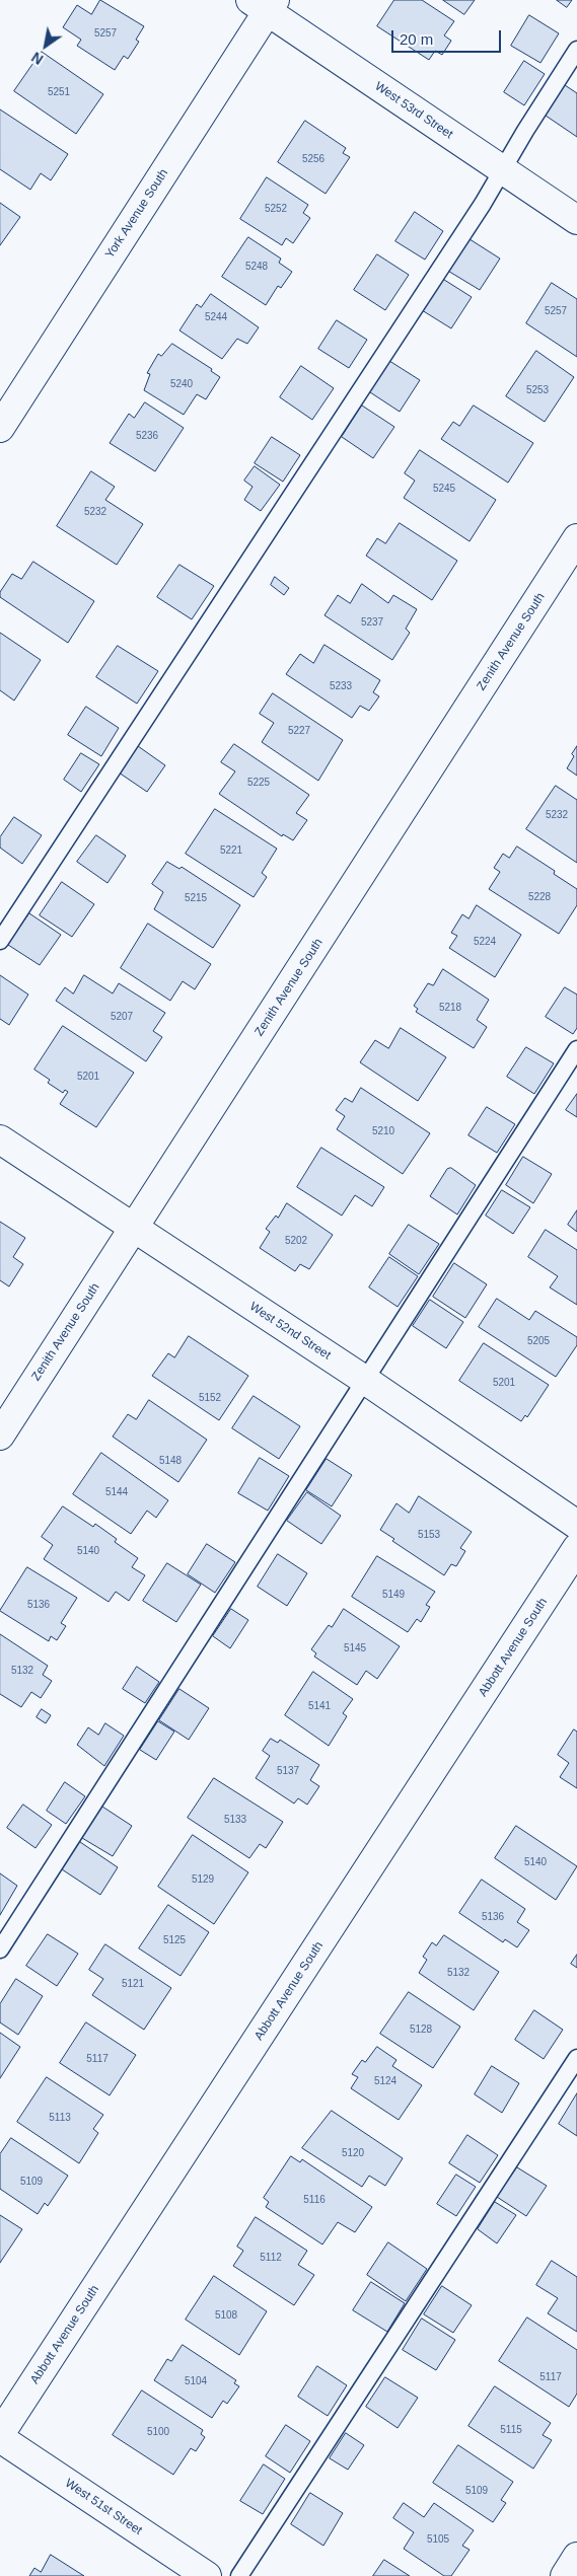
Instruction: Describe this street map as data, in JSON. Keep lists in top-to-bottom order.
{
  "streets": {
    "street": [
      "West 53rd Street",
      "York Avenue South",
      "Zenith Avenue South",
      "West 52nd Street",
      "Abbott Avenue South",
      "West 51st Street"
    ]
  },
  "crossings": [
    ["West 53rd Street", "York Avenue South"],
    ["Zenith Avenue South", "West 52nd Street"]
  ],
  "house_numbers": [
    "5257",
    "5251",
    "5256",
    "5252",
    "5248",
    "5257",
    "5244",
    "5240",
    "5253",
    "5236",
    "5245",
    "5232",
    "5237",
    "5233",
    "5227",
    "5225",
    "5232",
    "5221",
    "5228",
    "5215",
    "5224",
    "5218",
    "5207",
    "5201",
    "5210",
    "5202",
    "5205",
    "5201",
    "5152",
    "5148",
    "5144",
    "5153",
    "5140",
    "5149",
    "5136",
    "5145",
    "5132",
    "5141",
    "5137",
    "5133",
    "5140",
    "5129",
    "5136",
    "5125",
    "5132",
    "5121",
    "5128",
    "5117",
    "5124",
    "5113",
    "5120",
    "5109",
    "5116",
    "5112",
    "5108",
    "5117",
    "5104",
    "5115",
    "5100",
    "5109",
    "5105"
  ],
  "scale_bar": "20 m",
  "north": "bottom left"
}
